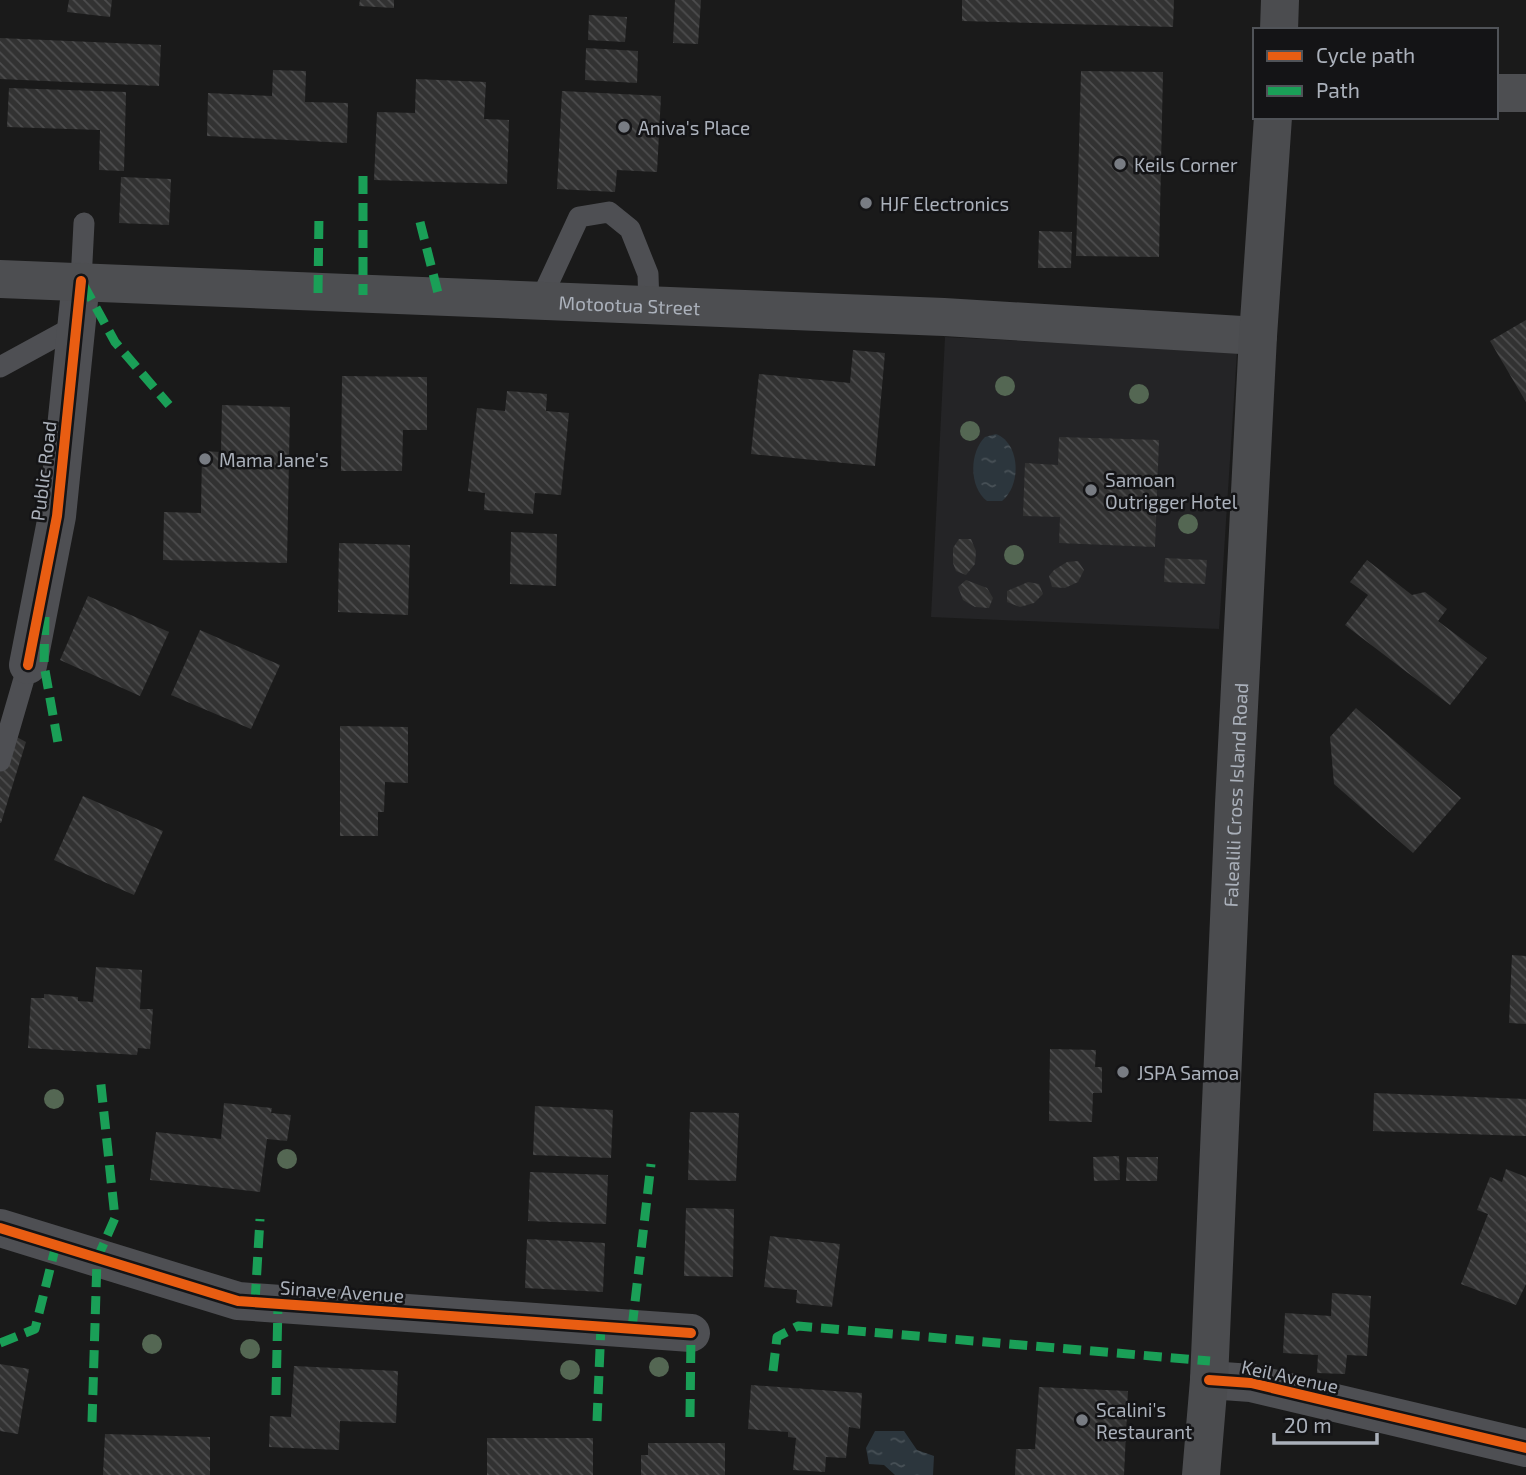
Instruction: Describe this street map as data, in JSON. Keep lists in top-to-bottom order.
{
  "streets": {
    "main road": ["Motootua Street", "Falealili Cross Island Road"],
    "street": ["Public Road", "Sinave Avenue", "Keil Avenue"]
  },
  "crossings": [
    ["Motootua Street", "Public Road"],
    ["Motootua Street", "Falealili Cross Island Road"],
    ["Falealili Cross Island Road", "Keil Avenue"]
  ],
  "places": [
    "Aniva's Place",
    "Keils Corner",
    "HJF Electronics",
    "Mama Jane's",
    "Samoan Outrigger Hotel",
    "JSPA Samoa",
    "Scalini's Restaurant"
  ],
  "legend": ["Cycle path", "Path"],
  "scale_bar": "20 m"
}
